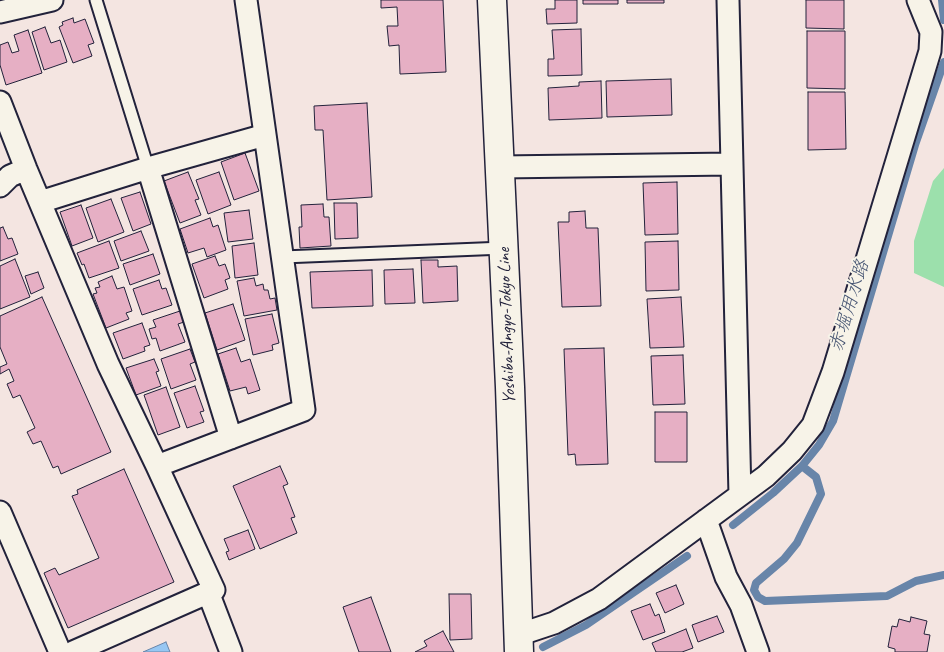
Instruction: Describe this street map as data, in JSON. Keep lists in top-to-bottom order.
{
  "streets": {
    "main road": ["Yoshiba-Angyo-Tokyo Line"]
  },
  "water": ["赤堀用水路"]
}
